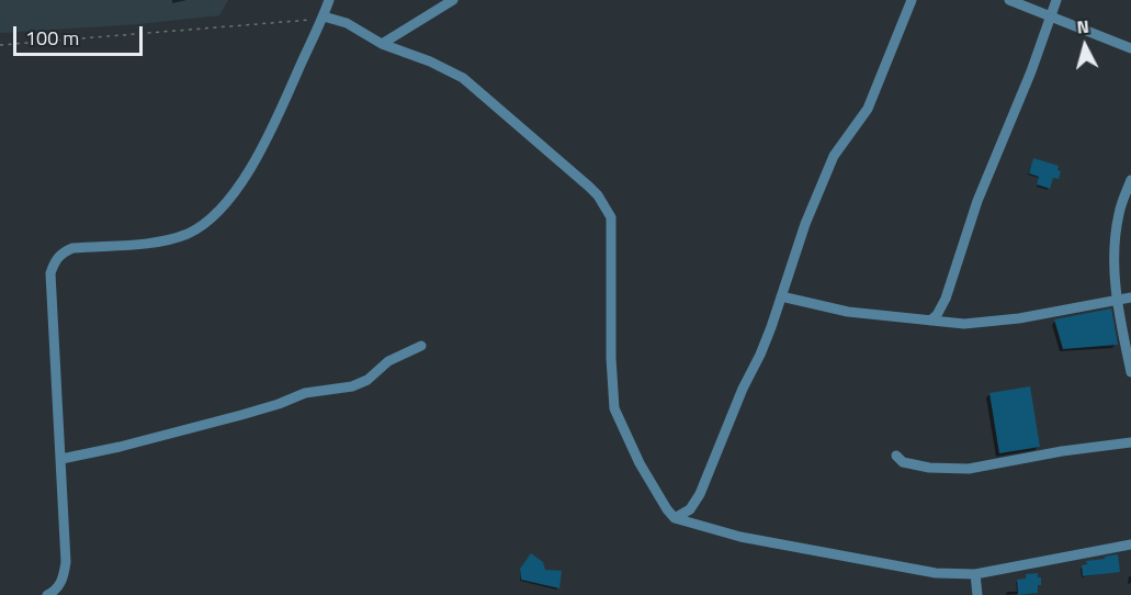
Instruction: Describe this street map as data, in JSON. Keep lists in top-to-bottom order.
{
  "scale_bar": "100 m",
  "north": "top"
}
